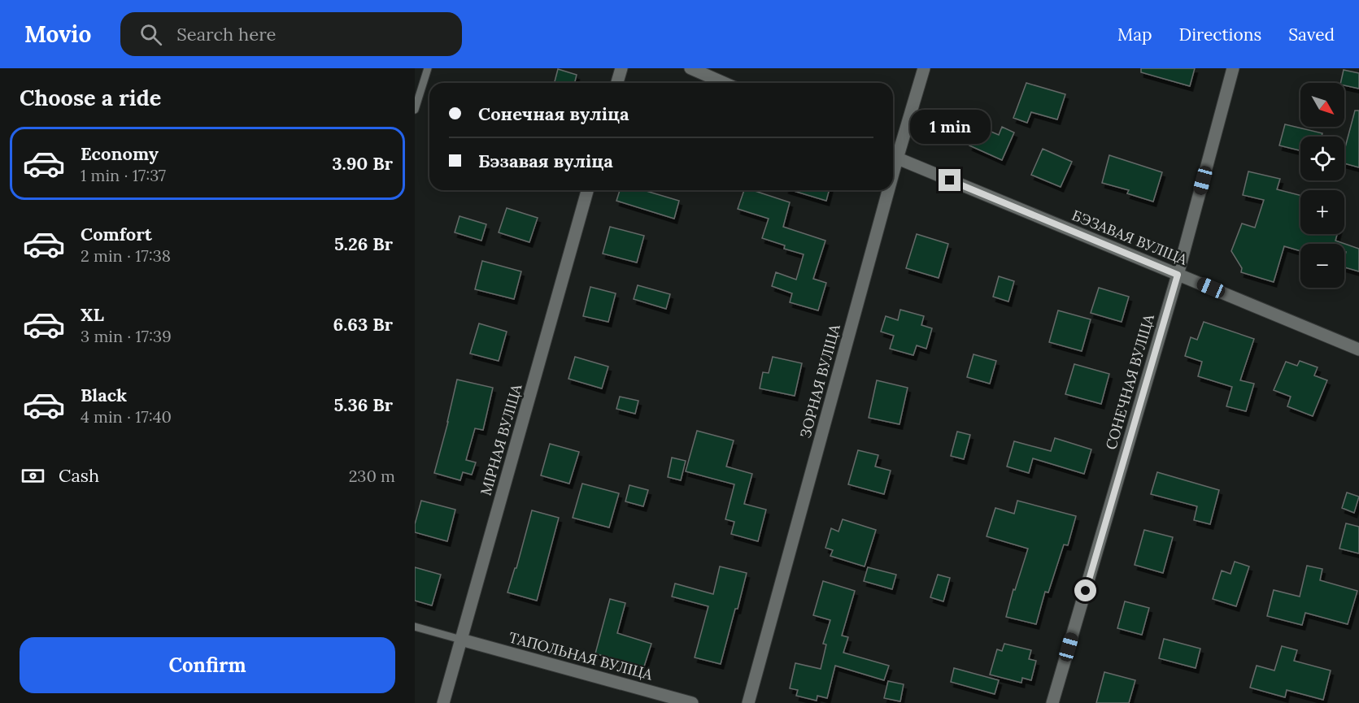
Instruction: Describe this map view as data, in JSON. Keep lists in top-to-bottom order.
{
  "streets": {
    "street": [
      "БЭЗАВАЯ ВУЛІЦА",
      "ЗОРНАЯ ВУЛІЦА",
      "СОНЕЧНАЯ ВУЛІЦА",
      "МІРНАЯ ВУЛІЦА",
      "ТАПОЛЬНАЯ ВУЛІЦА"
    ]
  },
  "crossings": [
    ["БЭЗАВАЯ ВУЛІЦА", "СОНЕЧНАЯ ВУЛІЦА"],
    ["МІРНАЯ ВУЛІЦА", "ТАПОЛЬНАЯ ВУЛІЦА"]
  ],
  "north": "bottom right",
  "page": {
    "header": "Movio",
    "search": "Search here",
    "nav": ["Map", "Directions", "Saved"],
    "heading": "Choose a ride",
    "map_buttons": ["+", "−"],
    "banner": ["Сонечная вуліца", "Бэзавая вуліца"],
    "bubble": "1 min",
    "list": [
      {
        "name": "Economy",
        "note": "1 min · 17:37",
        "value": "3.90 Br"
      },
      {
        "name": "Comfort",
        "note": "2 min · 17:38",
        "value": "5.26 Br"
      },
      {
        "name": "XL",
        "note": "3 min · 17:39",
        "value": "6.63 Br"
      },
      {
        "name": "Black",
        "note": "4 min · 17:40",
        "value": "5.36 Br"
      }
    ],
    "pay": ["Cash", "230 m"],
    "buttons": "Confirm"
  }
}
